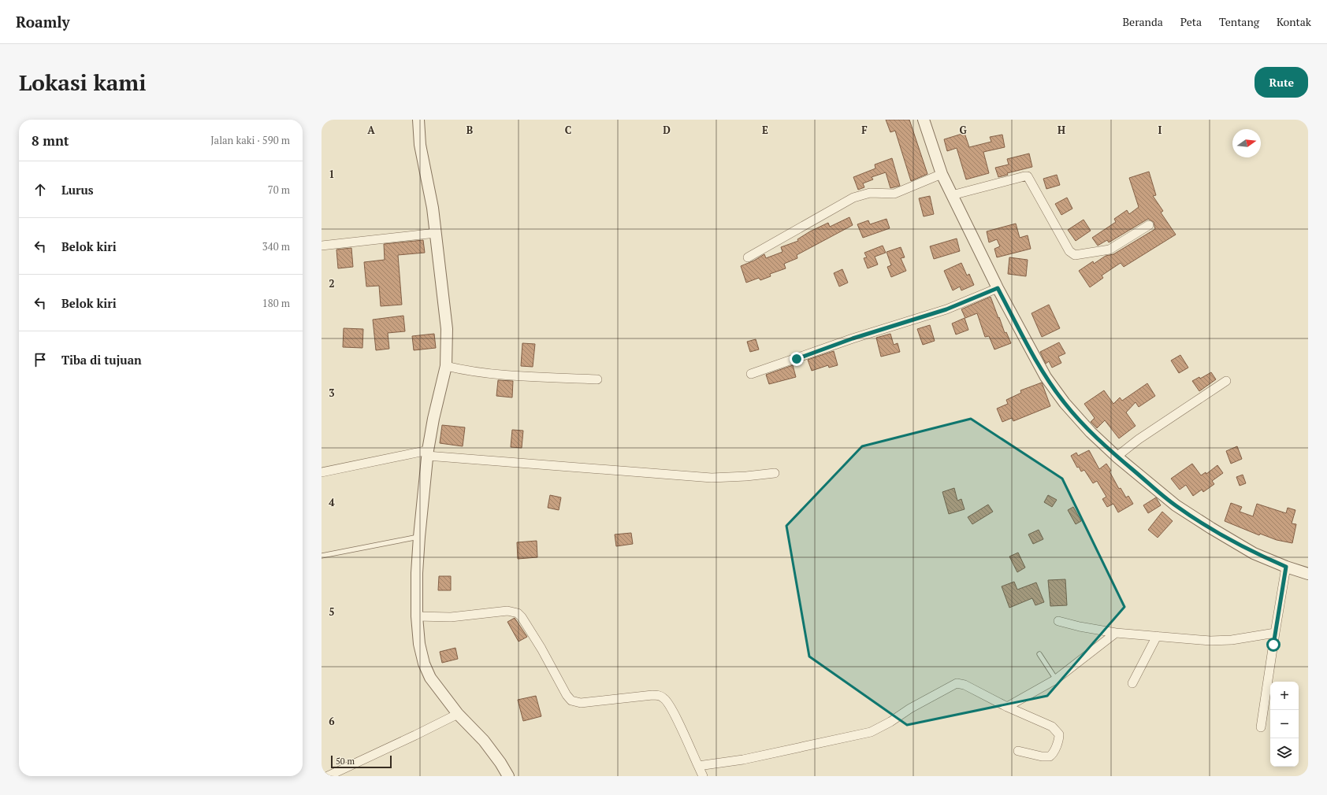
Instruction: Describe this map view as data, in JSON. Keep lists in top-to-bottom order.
{
  "scale_bar": "50 m",
  "north": "right",
  "page": {
    "header": "Roamly",
    "nav": [
      "Beranda",
      "Peta",
      "Tentang",
      "Kontak"
    ],
    "buttons": "Rute",
    "title": "Lokasi kami",
    "heading": ["8 mnt", "Jalan kaki · 590 m"],
    "list": [
      ["Lurus", "70 m"],
      ["Belok kiri", "340 m"],
      ["Belok kiri", "180 m"],
      "Tiba di tujuan"
    ],
    "map_buttons": ["+", "−"],
    "scale": "50 m"
  },
  "grid": {
    "columns": [
      "A",
      "B",
      "C",
      "D",
      "E",
      "F",
      "G",
      "H",
      "I"
    ],
    "rows": [
      "1",
      "2",
      "3",
      "4",
      "5",
      "6"
    ]
  }
}
